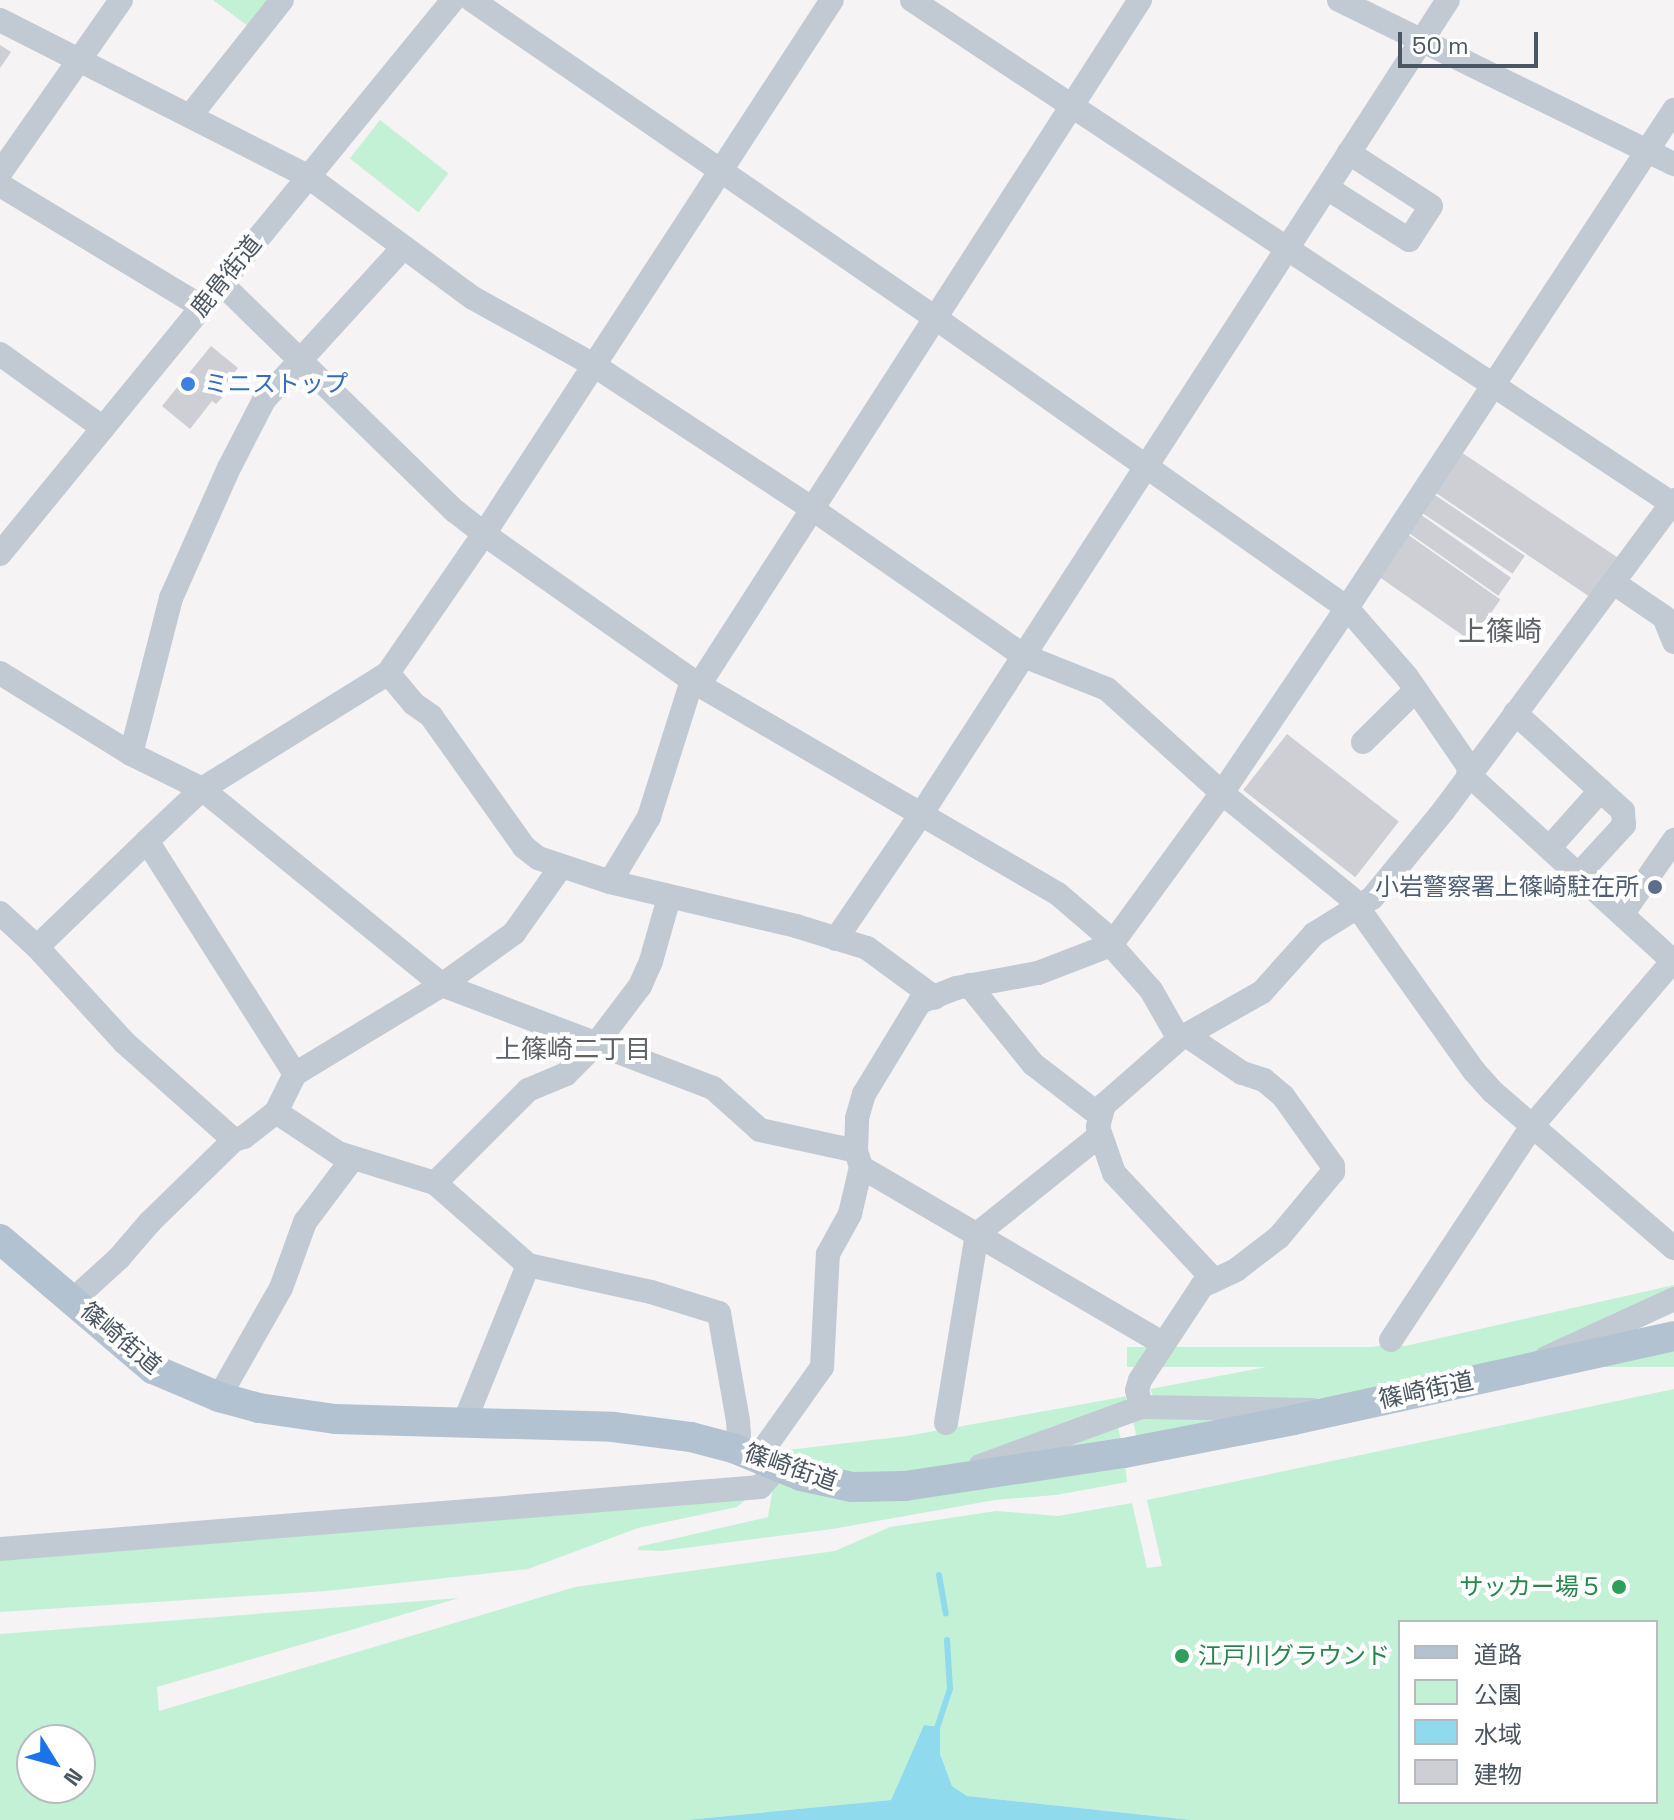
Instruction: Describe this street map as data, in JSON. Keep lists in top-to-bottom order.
{
  "streets": {
    "main road": ["篠崎街道"],
    "street": ["鹿骨街道"]
  },
  "districts": ["上篠崎", "上篠崎二丁目"],
  "places": [
    "ミニストップ",
    "小岩警察署上篠崎駐在所",
    "サッカー場５",
    "江戸川グラウンド"
  ],
  "legend": [
    "道路",
    "公園",
    "水域",
    "建物"
  ],
  "scale_bar": "50 m",
  "north": "bottom right"
}
